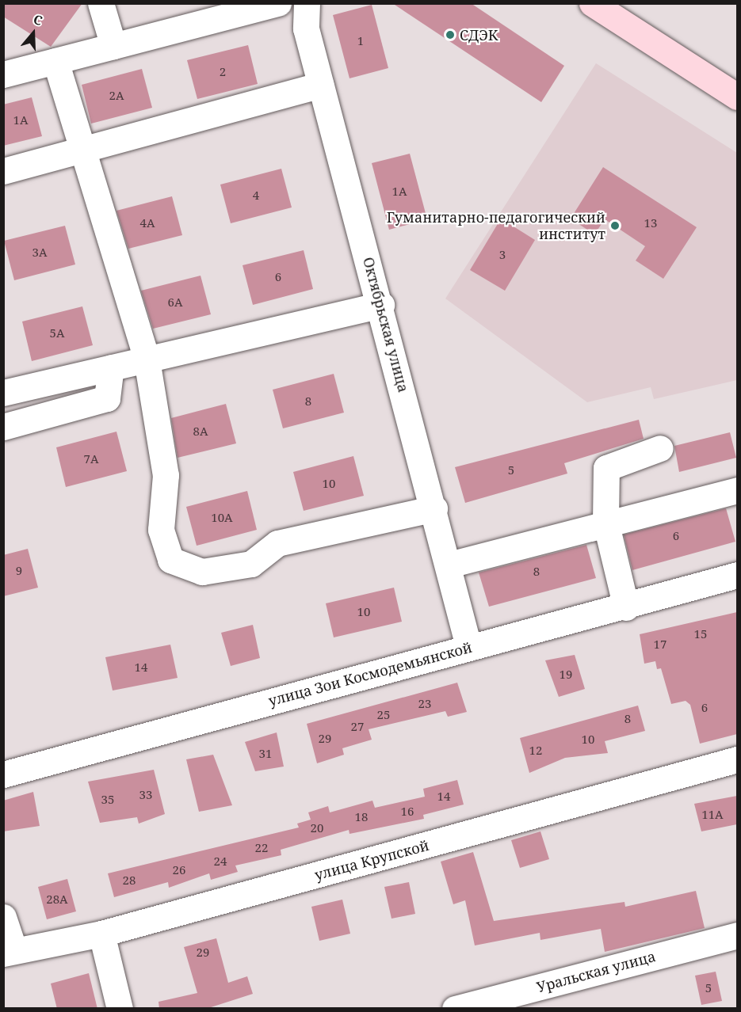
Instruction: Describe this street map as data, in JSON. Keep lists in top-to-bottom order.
{
  "streets": {
    "street": [
      "Октябрьская улица",
      "улица Зои Космодемьянской",
      "улица Крупской",
      "Уральская улица"
    ]
  },
  "crossings": [
    ["Октябрьская улица", "улица Зои Космодемьянской"]
  ],
  "places": ["СДЭК", "Гуманитарно-педагогический институт"],
  "house_numbers": [
    "1",
    "2",
    "2А",
    "1А",
    "1А",
    "4",
    "4А",
    "13",
    "3А",
    "3",
    "6",
    "6А",
    "5А",
    "8",
    "8А",
    "7А",
    "5",
    "10",
    "10А",
    "6",
    "9",
    "8",
    "10",
    "15",
    "17",
    "14",
    "19",
    "23",
    "6",
    "25",
    "8",
    "27",
    "29",
    "10",
    "12",
    "31",
    "33",
    "14",
    "35",
    "16",
    "11А",
    "18",
    "20",
    "22",
    "24",
    "26",
    "28",
    "28А",
    "29",
    "5"
  ],
  "north": "top"
}
